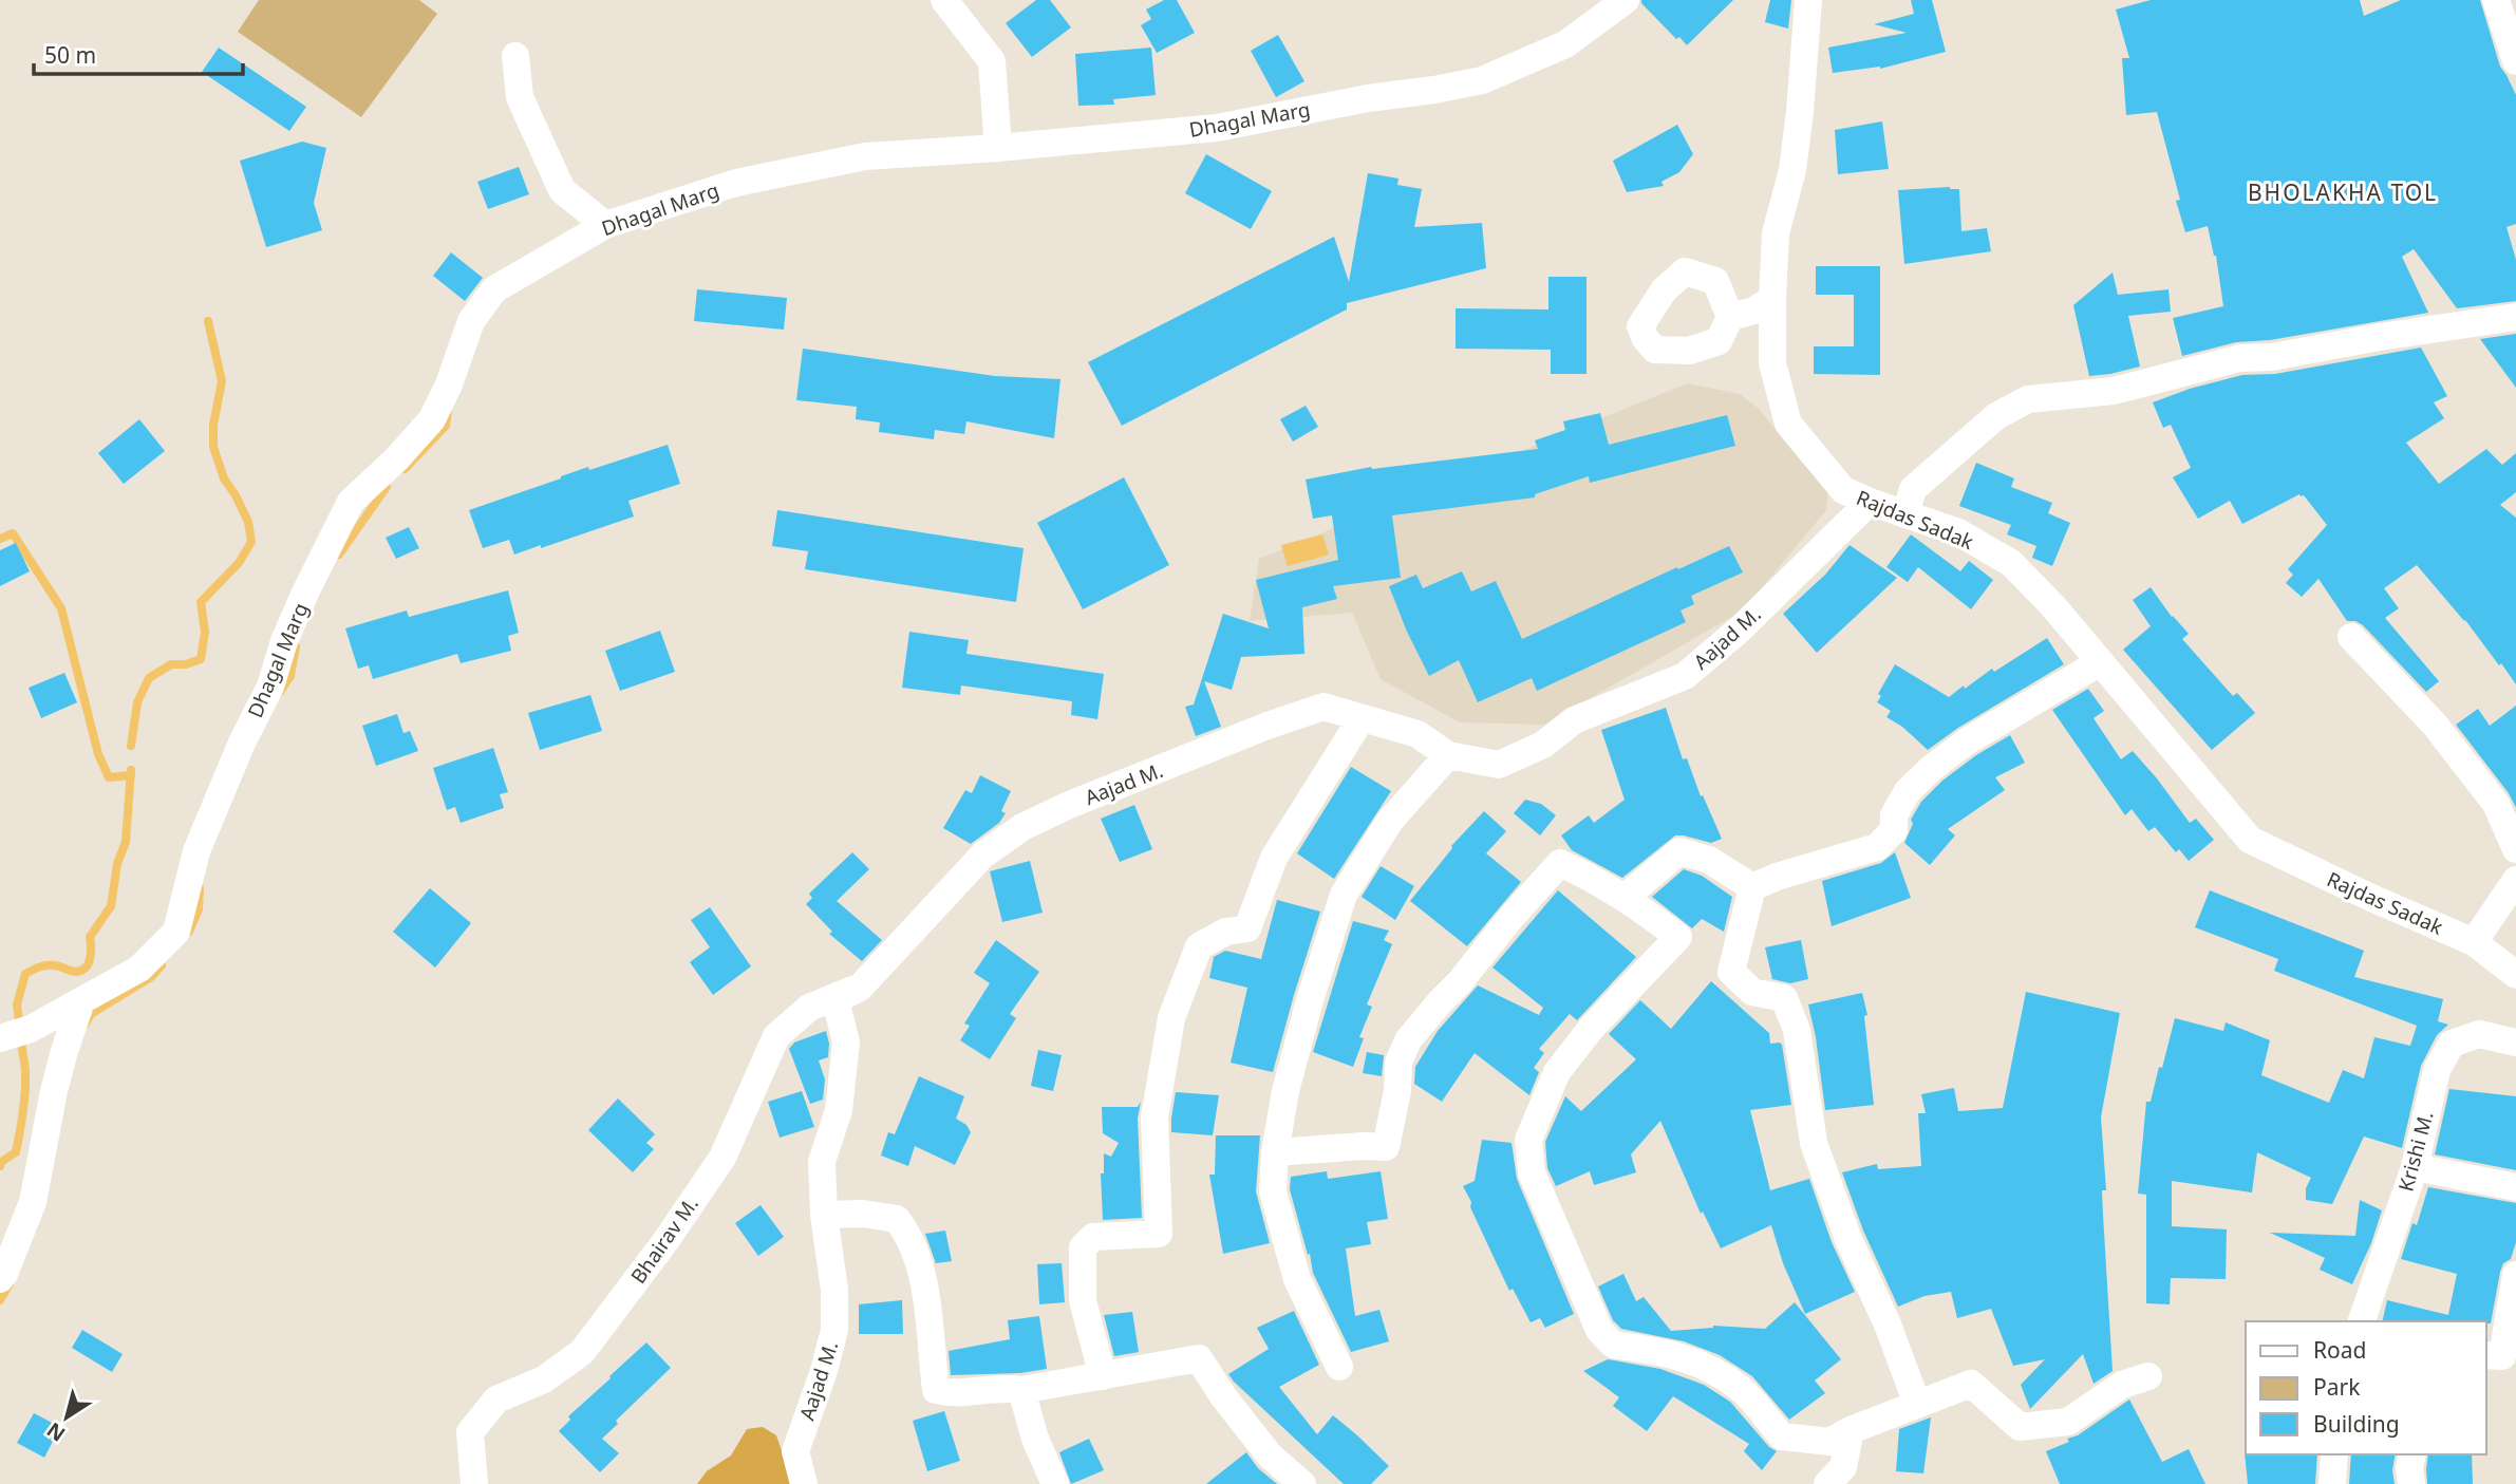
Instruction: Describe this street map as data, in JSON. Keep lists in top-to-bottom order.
{
  "streets": {
    "street": [
      "Dhagal Marg",
      "Rajdas Sadak",
      "Aajad M.",
      "Krishi M.",
      "Bhairav M."
    ]
  },
  "crossings": [
    ["Rajdas Sadak", "Aajad M."],
    ["Aajad M.", "Bhairav M."]
  ],
  "districts": ["BHOLAKHA TOL"],
  "legend": ["Road", "Park", "Building"],
  "scale_bar": "50 m",
  "north": "bottom left"
}
